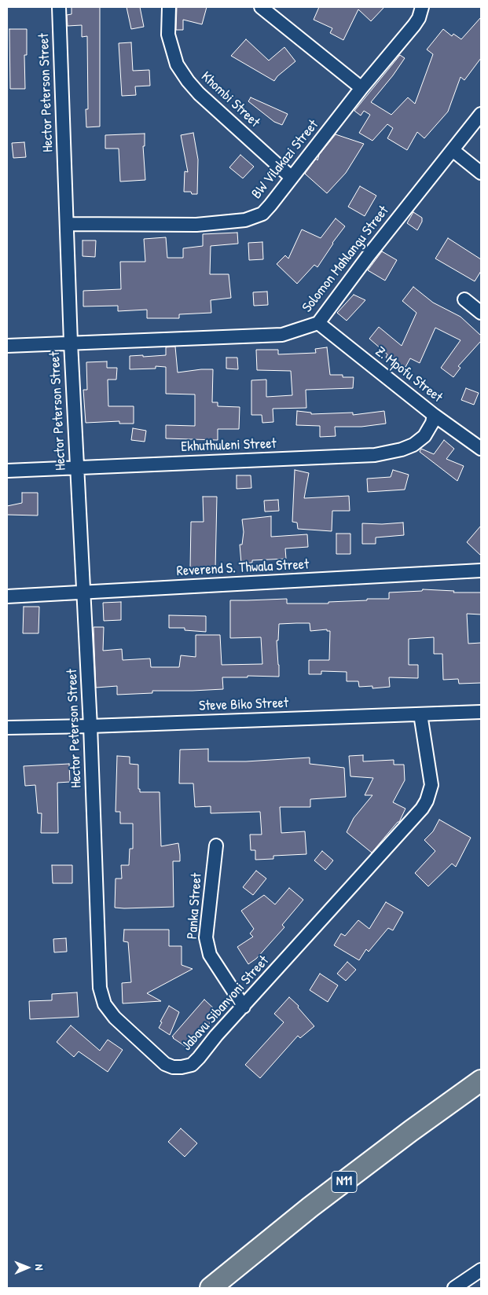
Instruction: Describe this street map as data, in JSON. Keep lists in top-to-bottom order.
{
  "streets": {
    "highway": ["N11"],
    "street": [
      "Hector Peterson Street",
      "Khombi Street",
      "BW Vilakazi Street",
      "Solomon Mahlangu Street",
      "Z. Mpofu Street",
      "Ekhuthuleni Street",
      "Reverend S. Thwala Street",
      "Steve Biko Street",
      "Panka Street",
      "Jabavu Sibanyoni Street"
    ]
  },
  "crossings": [
    ["Hector Peterson Street", "BW Vilakazi Street"],
    ["Hector Peterson Street", "Solomon Mahlangu Street"],
    ["Hector Peterson Street", "Ekhuthuleni Street"],
    ["Hector Peterson Street", "Reverend S. Thwala Street"],
    ["Hector Peterson Street", "Steve Biko Street"],
    ["Hector Peterson Street", "Jabavu Sibanyoni Street"],
    ["Khombi Street", "BW Vilakazi Street"],
    ["Solomon Mahlangu Street", "Z. Mpofu Street"],
    ["Z. Mpofu Street", "Ekhuthuleni Street"],
    ["Steve Biko Street", "Jabavu Sibanyoni Street"],
    ["Panka Street", "Jabavu Sibanyoni Street"]
  ],
  "north": "right"
}
